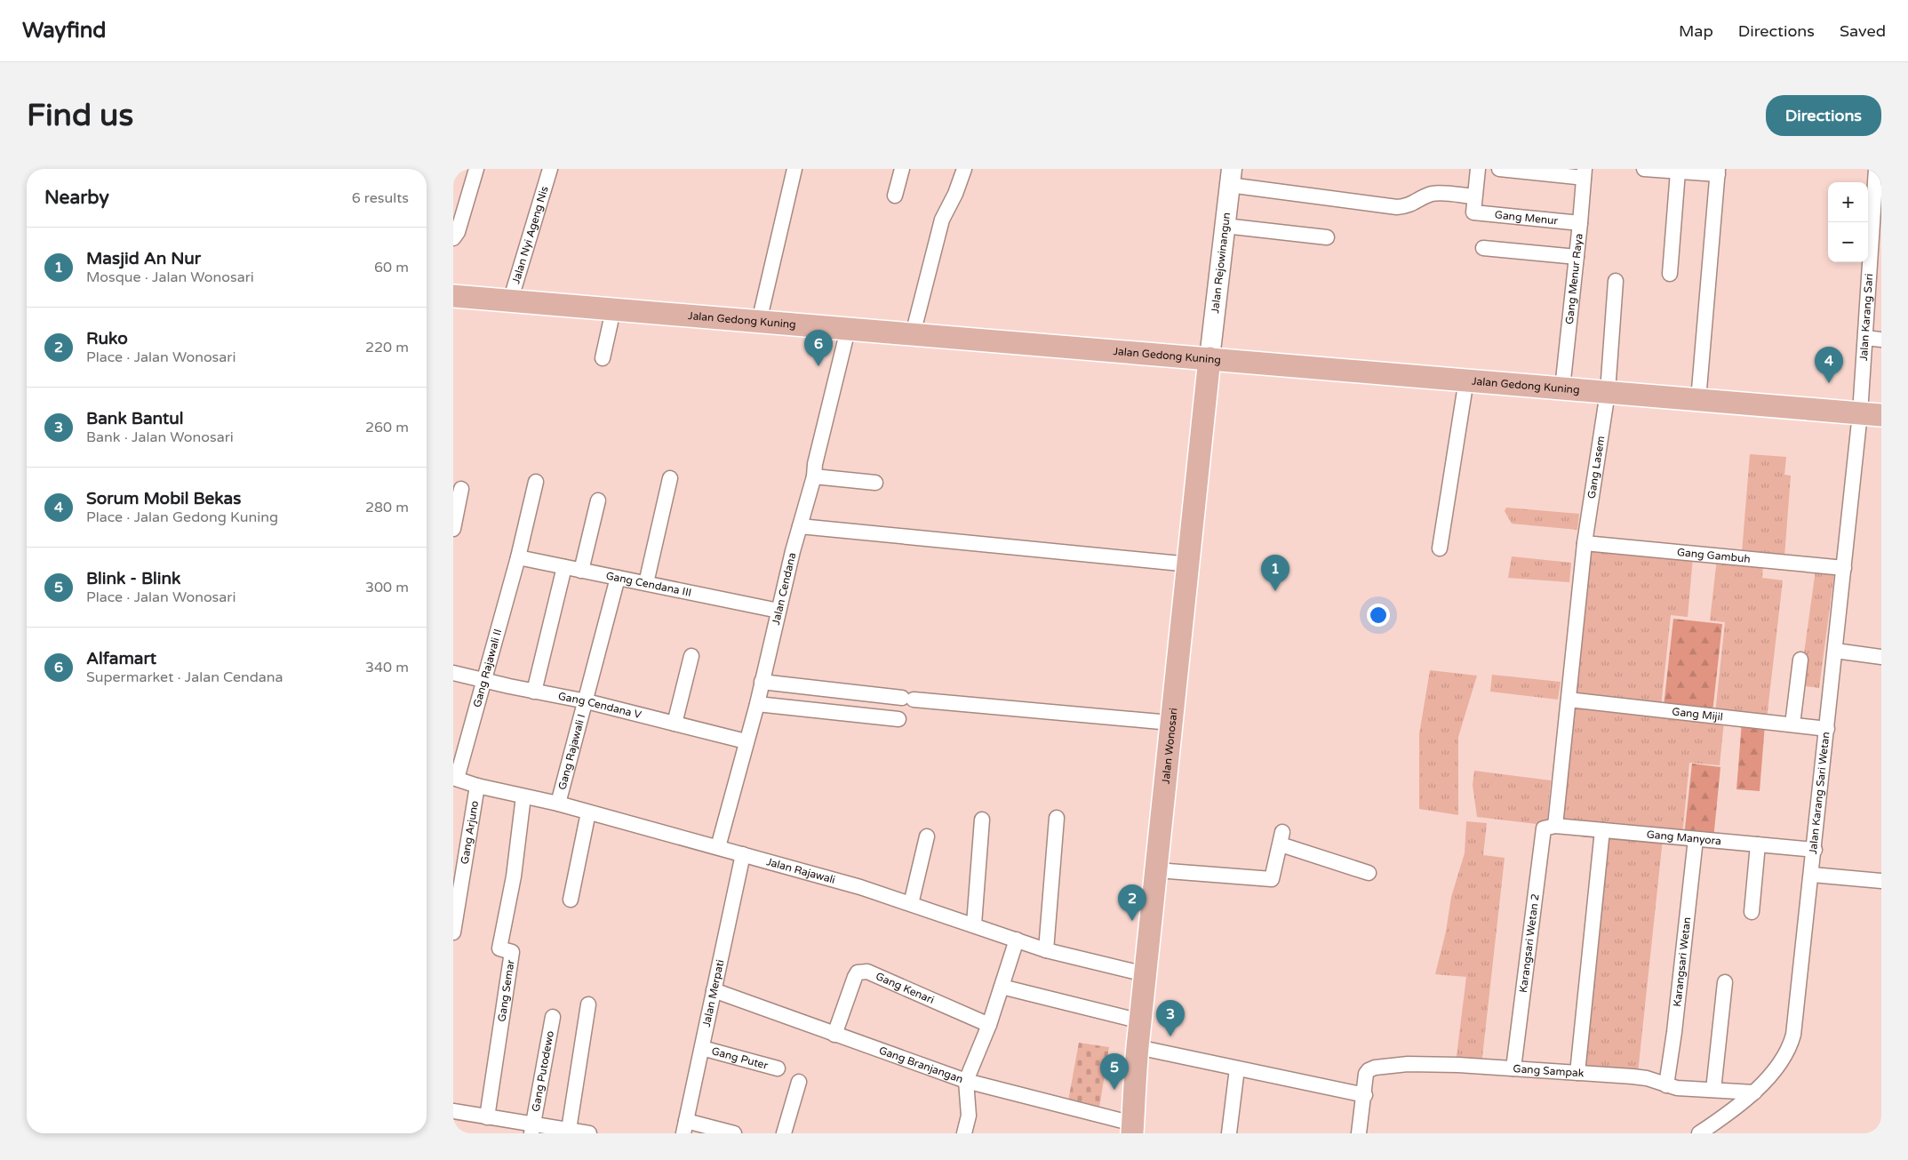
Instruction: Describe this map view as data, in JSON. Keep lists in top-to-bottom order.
{
  "streets": {
    "main road": ["Jalan Rejowinangun", "Jalan Gedong Kuning", "Jalan Wonosari"],
    "street": [
      "Gang Menur",
      "Jalan Nyi Ageng Nis",
      "Gang Menur Raya",
      "Jalan Karang Sari",
      "Gang Lasem",
      "Gang Gambuh",
      "Gang Cendana III",
      "Jalan Cendana",
      "Gang Rajawali II",
      "Gang Cendana V",
      "Gang Mijil",
      "Gang Rajawali I",
      "Jalan Karang Sari Wetan",
      "Gang Arjuno",
      "Gang Manyora",
      "Jalan Rajawali",
      "Karangsari Wetan 2",
      "Karangsari Wetan",
      "Gang Kenari",
      "Gang Semar",
      "Jalan Merpati",
      "Gang Puter",
      "Gang Branjangan",
      "Gang Putodewo",
      "Gang Sampak"
    ]
  },
  "crossings": [
    ["Gang Menur", "Jalan Rejowinangun"],
    ["Gang Menur", "Gang Menur Raya"],
    ["Jalan Nyi Ageng Nis", "Jalan Gedong Kuning"],
    ["Jalan Rejowinangun", "Jalan Gedong Kuning"],
    ["Jalan Rejowinangun", "Jalan Wonosari"],
    ["Gang Menur Raya", "Jalan Gedong Kuning"],
    ["Jalan Karang Sari", "Jalan Gedong Kuning"],
    ["Jalan Karang Sari", "Jalan Karang Sari Wetan"],
    ["Jalan Gedong Kuning", "Gang Lasem"],
    ["Jalan Gedong Kuning", "Jalan Cendana"],
    ["Jalan Gedong Kuning", "Jalan Wonosari"],
    ["Jalan Gedong Kuning", "Jalan Karang Sari Wetan"],
    ["Gang Lasem", "Gang Gambuh"],
    ["Gang Lasem", "Gang Mijil"],
    ["Gang Lasem", "Gang Manyora"],
    ["Gang Lasem", "Karangsari Wetan 2"],
    ["Gang Gambuh", "Jalan Karang Sari Wetan"],
    ["Gang Cendana III", "Jalan Cendana"],
    ["Gang Cendana III", "Gang Rajawali II"],
    ["Gang Cendana III", "Gang Rajawali I"],
    ["Jalan Cendana", "Gang Cendana V"],
    ["Jalan Cendana", "Jalan Rajawali"],
    ["Gang Rajawali II", "Gang Cendana V"],
    ["Gang Rajawali II", "Jalan Rajawali"],
    ["Gang Cendana V", "Gang Rajawali I"],
    ["Gang Mijil", "Jalan Karang Sari Wetan"],
    ["Jalan Wonosari", "Jalan Rajawali"],
    ["Jalan Wonosari", "Gang Branjangan"],
    ["Gang Rajawali I", "Jalan Rajawali"],
    ["Jalan Karang Sari Wetan", "Gang Manyora"],
    ["Jalan Karang Sari Wetan", "Gang Sampak"],
    ["Gang Arjuno", "Jalan Rajawali"],
    ["Gang Manyora", "Karangsari Wetan 2"],
    ["Gang Manyora", "Karangsari Wetan"],
    ["Jalan Rajawali", "Gang Semar"],
    ["Jalan Rajawali", "Jalan Merpati"],
    ["Karangsari Wetan 2", "Gang Sampak"],
    ["Karangsari Wetan", "Gang Sampak"],
    ["Gang Kenari", "Gang Branjangan"],
    ["Jalan Merpati", "Gang Puter"],
    ["Jalan Merpati", "Gang Branjangan"]
  ],
  "page": {
    "header": "Wayfind",
    "nav": ["Map", "Directions", "Saved"],
    "buttons": "Directions",
    "title": "Find us",
    "heading": ["Nearby", "6 results"],
    "map_buttons": ["+", "−"],
    "list": [
      {
        "mark": "1",
        "name": "Masjid An Nur",
        "note": "Mosque · Jalan Wonosari",
        "value": "60 m"
      },
      {
        "mark": "2",
        "name": "Ruko",
        "note": "Place · Jalan Wonosari",
        "value": "220 m"
      },
      {
        "mark": "3",
        "name": "Bank Bantul",
        "note": "Bank · Jalan Wonosari",
        "value": "260 m"
      },
      {
        "mark": "4",
        "name": "Sorum Mobil Bekas",
        "note": "Place · Jalan Gedong Kuning",
        "value": "280 m"
      },
      {
        "mark": "5",
        "name": "Blink - Blink",
        "note": "Place · Jalan Wonosari",
        "value": "300 m"
      },
      {
        "mark": "6",
        "name": "Alfamart",
        "note": "Supermarket · Jalan Cendana",
        "value": "340 m"
      }
    ],
    "pins": [
      "6",
      "4",
      "1",
      "2",
      "3",
      "5"
    ]
  }
}
